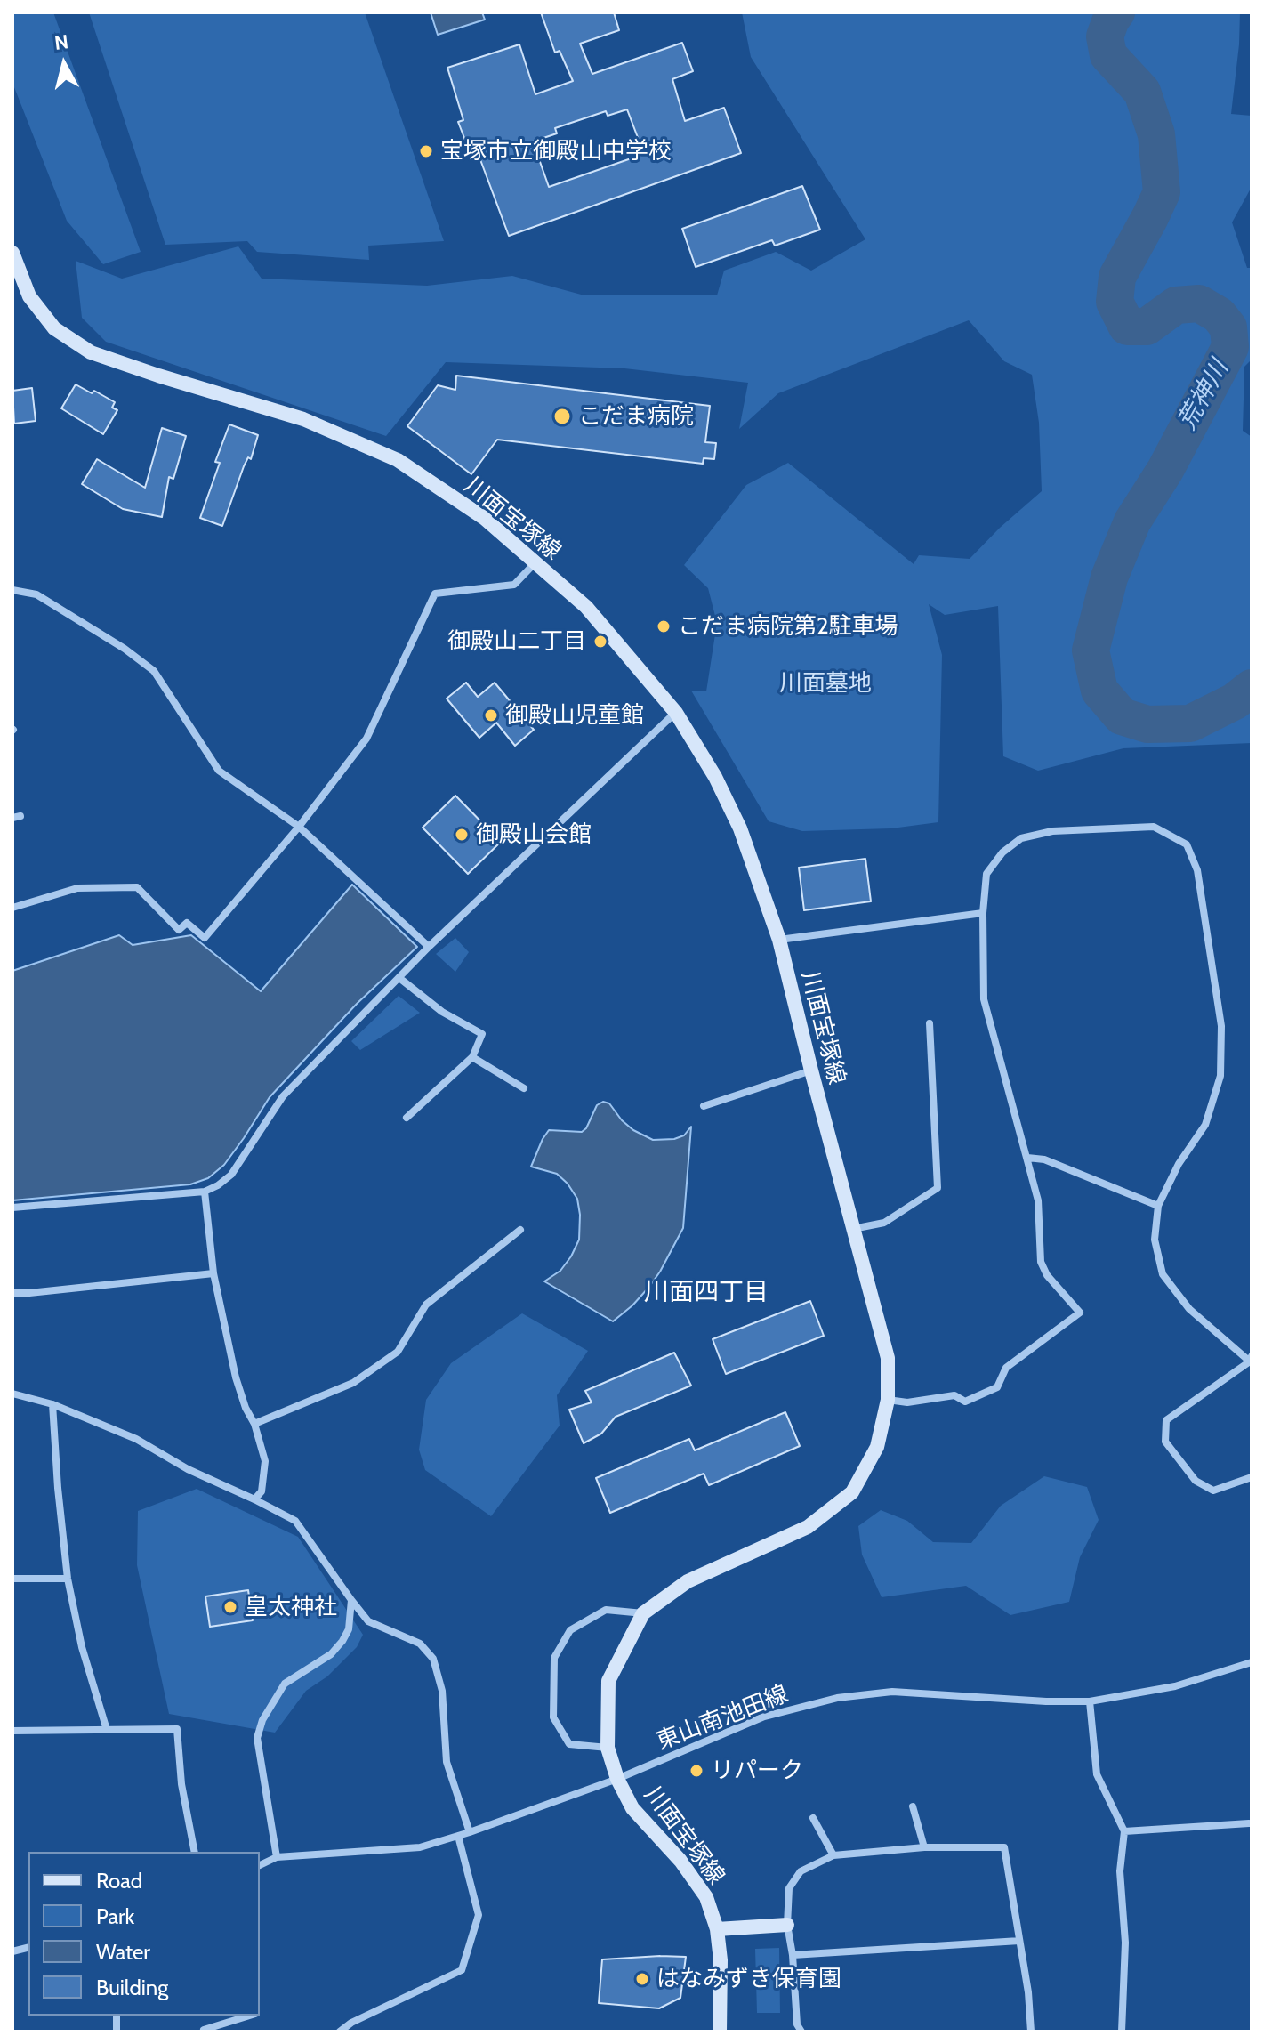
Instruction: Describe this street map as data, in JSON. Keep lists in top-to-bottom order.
{
  "streets": {
    "street": ["川面宝塚線", "東山南池田線"]
  },
  "crossings": [
    ["川面宝塚線", "東山南池田線"]
  ],
  "districts": ["川面四丁目"],
  "water": ["荒神川"],
  "parks": ["川面墓地"],
  "places": [
    "宝塚市立御殿山中学校",
    "こだま病院",
    "こだま病院第2駐車場",
    "御殿山二丁目",
    "御殿山児童館",
    "御殿山会館",
    "皇太神社",
    "リパーク",
    "はなみずき保育園"
  ],
  "legend": [
    "Road",
    "Park",
    "Water",
    "Building"
  ],
  "north": "top"
}
